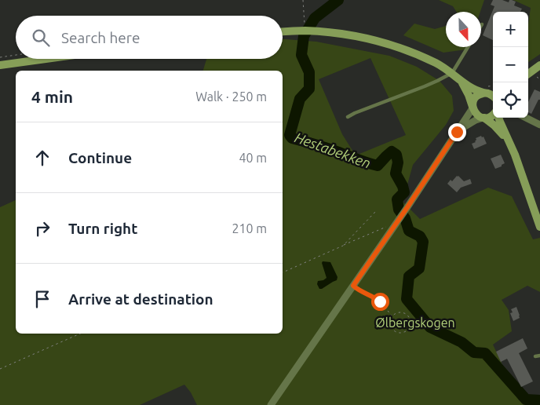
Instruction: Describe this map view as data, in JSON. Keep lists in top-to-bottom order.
{
  "water": ["Hestabekken"],
  "parks": ["Ølbergskogen"],
  "north": "bottom",
  "page": {
    "map_buttons": ["+", "−"],
    "search": "Search here",
    "heading": ["4 min", "Walk · 250 m"],
    "list": [
      ["Continue", "40 m"],
      ["Turn right", "210 m"],
      "Arrive at destination"
    ]
  }
}
